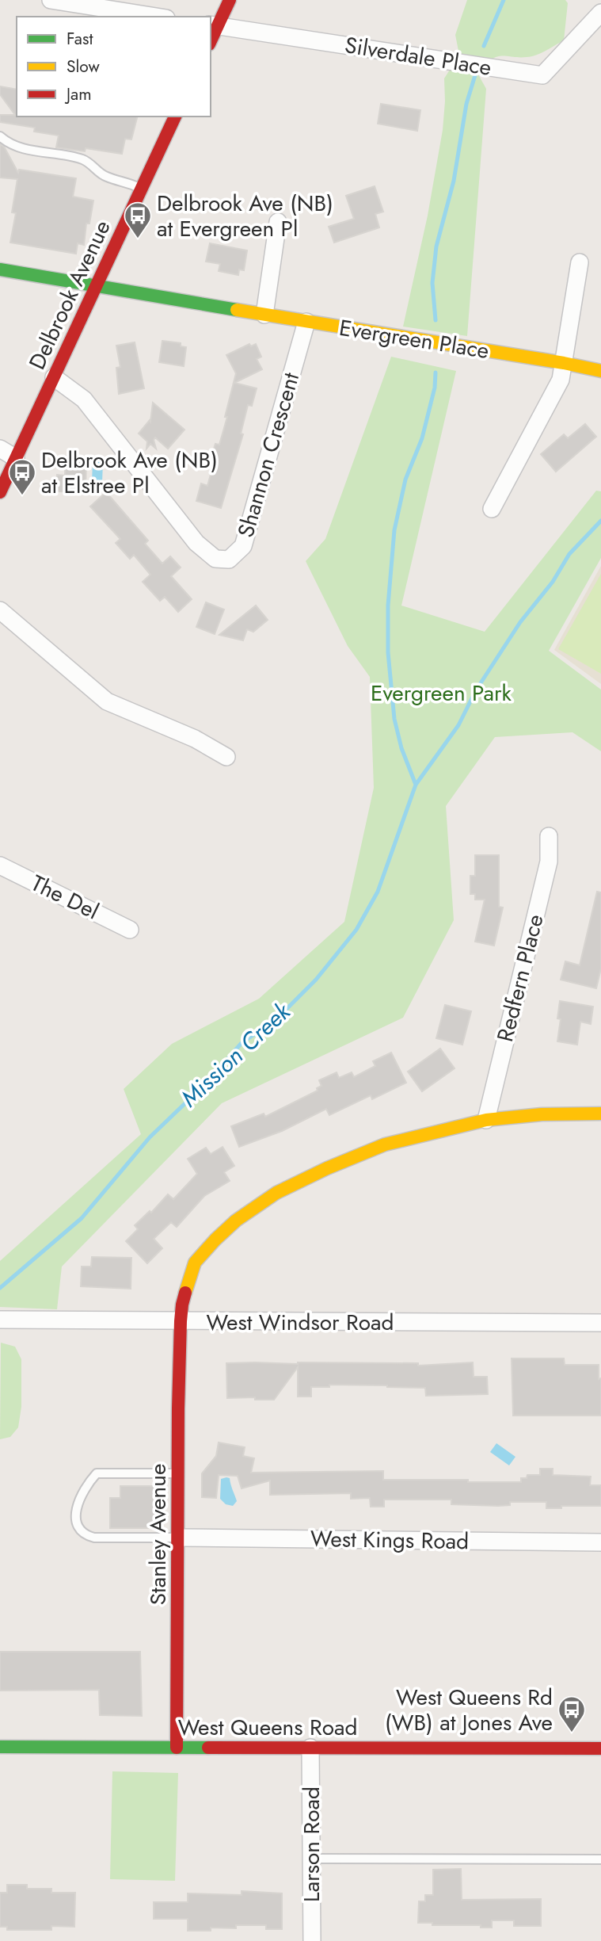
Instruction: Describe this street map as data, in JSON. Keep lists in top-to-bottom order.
{
  "streets": {
    "street": [
      "Silverdale Place",
      "Delbrook Avenue",
      "Evergreen Place",
      "Shannon Crescent",
      "The Del",
      "Redfern Place",
      "West Windsor Road",
      "Stanley Avenue",
      "West Kings Road",
      "West Queens Road",
      "Larson Road"
    ]
  },
  "crossings": [
    ["Delbrook Avenue", "Evergreen Place"],
    ["Delbrook Avenue", "Shannon Crescent"],
    ["Evergreen Place", "Shannon Crescent"],
    ["Redfern Place", "Stanley Avenue"],
    ["West Windsor Road", "Stanley Avenue"],
    ["Stanley Avenue", "West Kings Road"],
    ["Stanley Avenue", "West Queens Road"],
    ["West Queens Road", "Larson Road"]
  ],
  "water": ["Mission Creek"],
  "parks": ["Evergreen Park"],
  "places": {
    "bus stop": ["Delbrook Ave (NB) at Evergreen Pl", "Delbrook Ave (NB) at Elstree Pl", "West Queens Rd (WB) at Jones Ave"]
  },
  "legend": ["Fast", "Slow", "Jam"]
}
